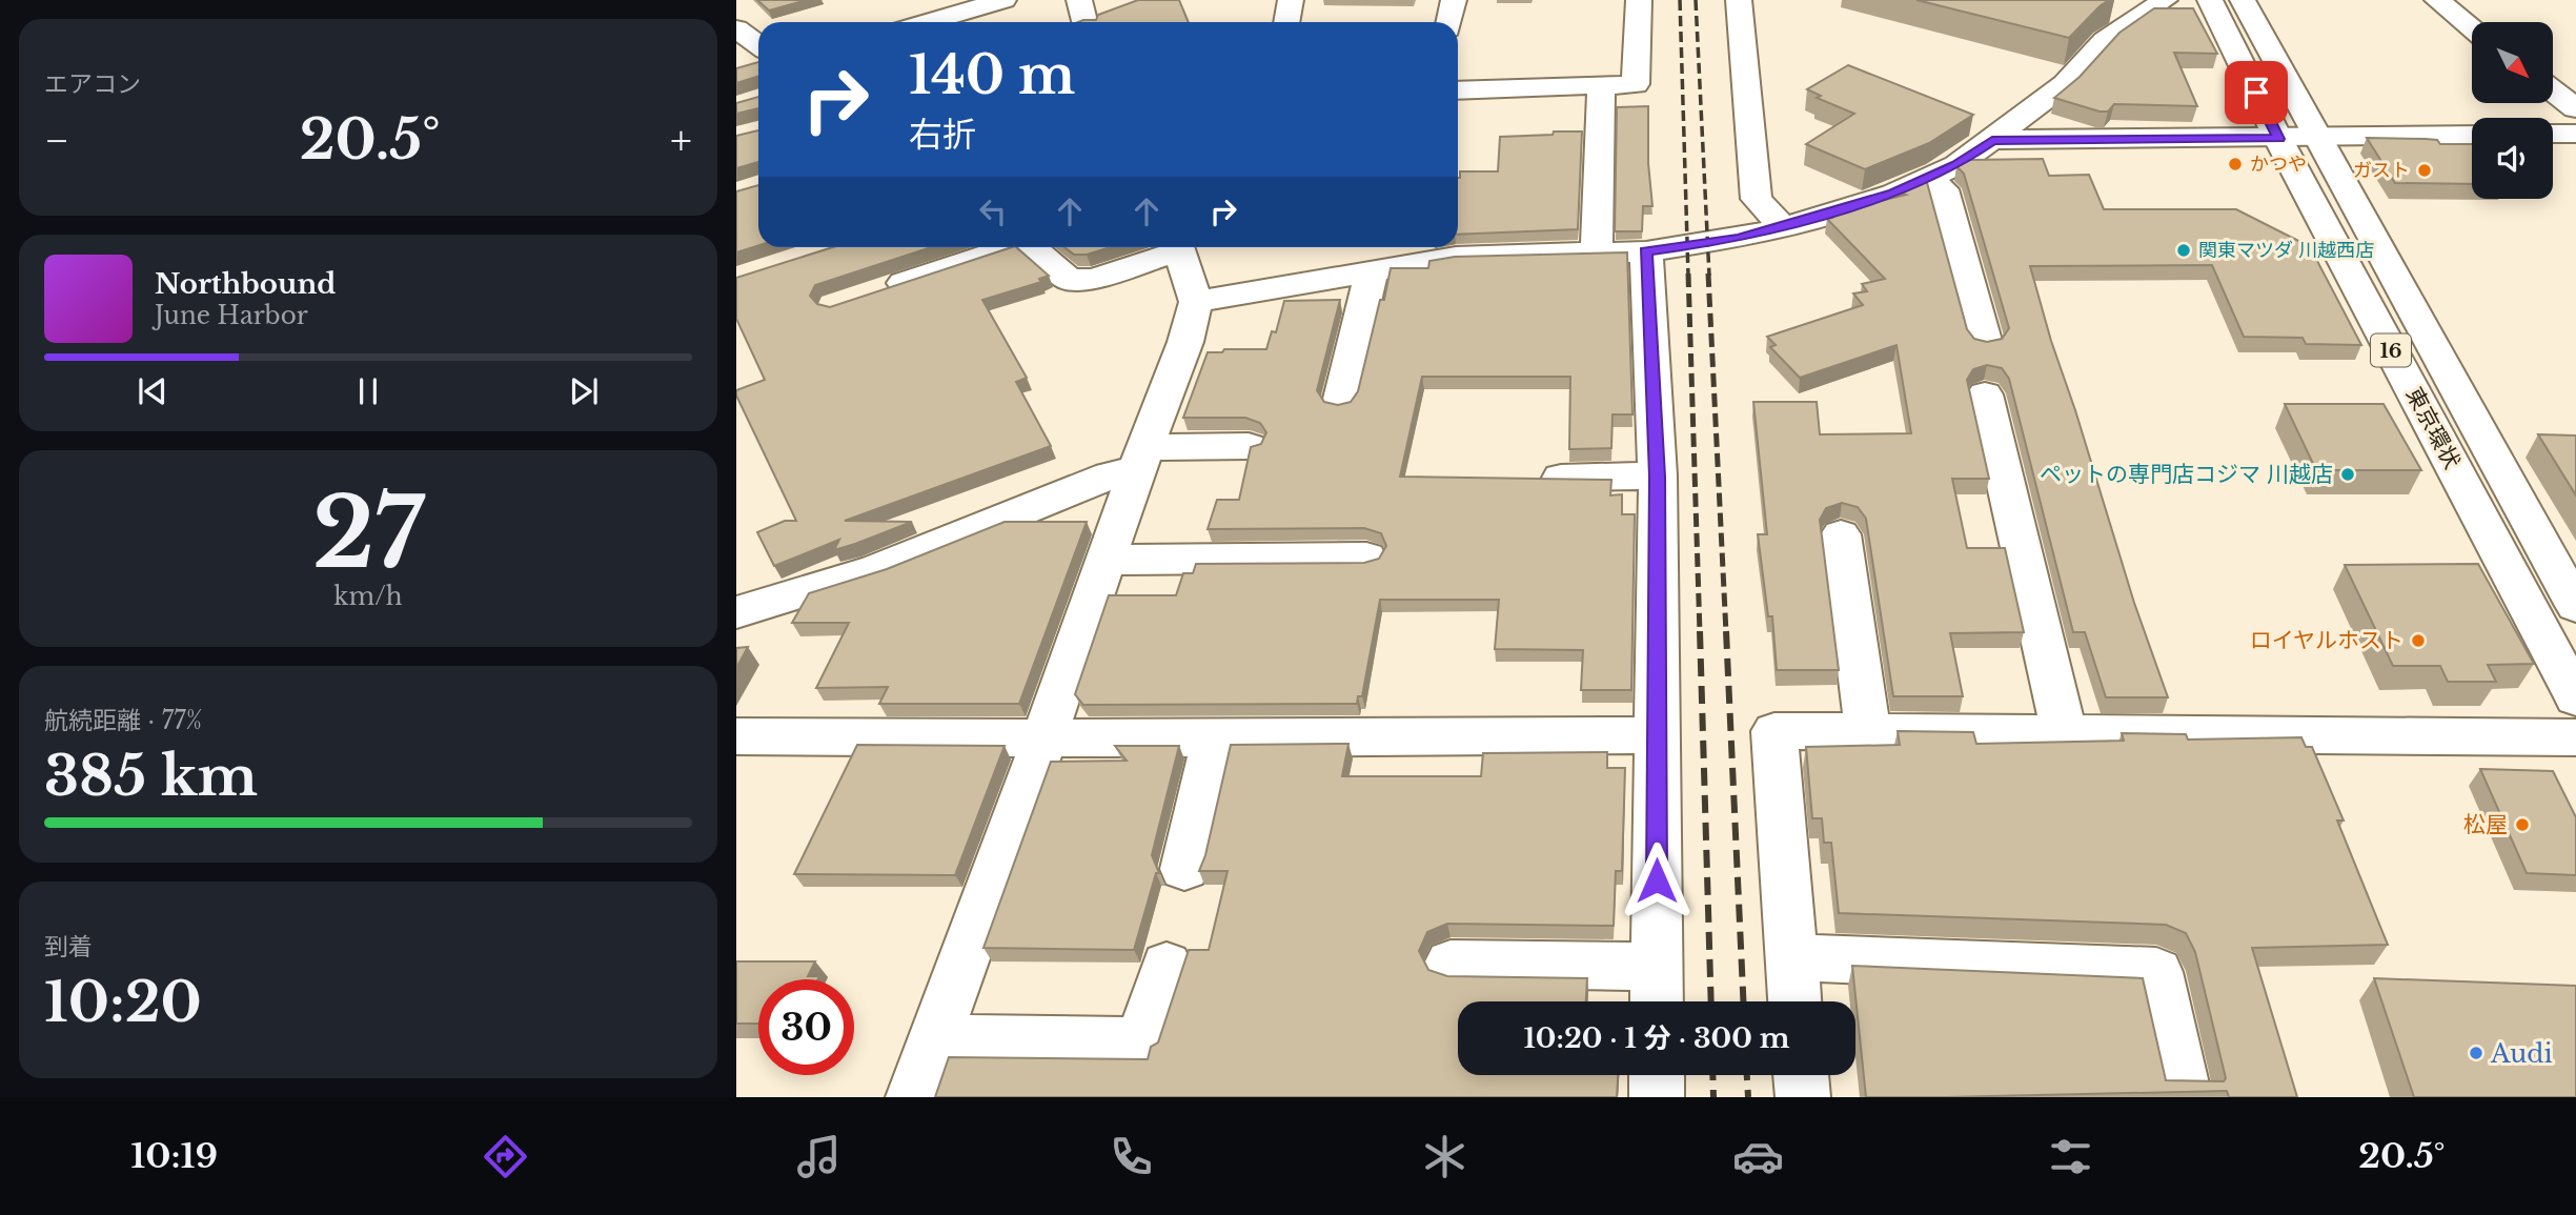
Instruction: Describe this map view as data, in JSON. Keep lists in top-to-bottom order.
{
  "streets": {
    "main road": ["16", "東京環状"]
  },
  "places": [
    "かつや",
    "ガスト",
    "関東マツダ 川越西店",
    "ペットの専門店コジマ 川越店",
    "ロイヤルホスト",
    "松屋",
    "Audi"
  ],
  "north": "bottom right",
  "page": {
    "tile": [
      "エアコン",
      ["27", "km/h"],
      ["航続距離 · 77%", "385 km"],
      ["到着", "10:20"]
    ],
    "turn": ["140 m", "右折"],
    "heat": ["−", "20.5°", "+"],
    "song": ["Northbound", "June Harbor"],
    "limit": "30",
    "trip": "10:20 · 1 分 · 300 m",
    "tabs": ["10:19", "20.5°"]
  }
}
